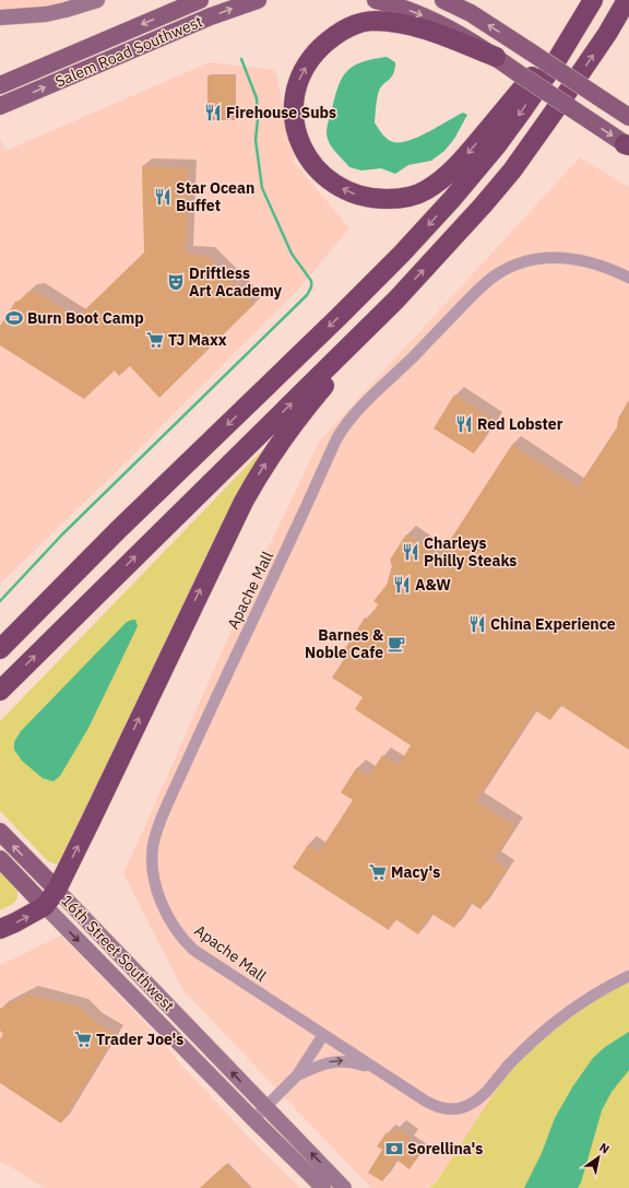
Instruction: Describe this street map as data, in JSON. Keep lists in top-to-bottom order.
{
  "streets": {
    "main road": ["Salem Road Southwest", "16th Street Southwest"],
    "street": ["Apache Mall"]
  },
  "places": {
    "restaurant": [
      "Firehouse Subs",
      "Star Ocean Buffet",
      "Red Lobster",
      "Charleys Philly Steaks",
      "A&W",
      "China Experience"
    ],
    "theatre": ["Driftless Art Academy"],
    "sports": ["Burn Boot Camp"],
    "supermarket": ["TJ Maxx", "Macy's", "Trader Joe's"],
    "cafe": ["Barnes & Noble Cafe"],
    "bank": ["Sorellina's"]
  },
  "north": "top right"
}
